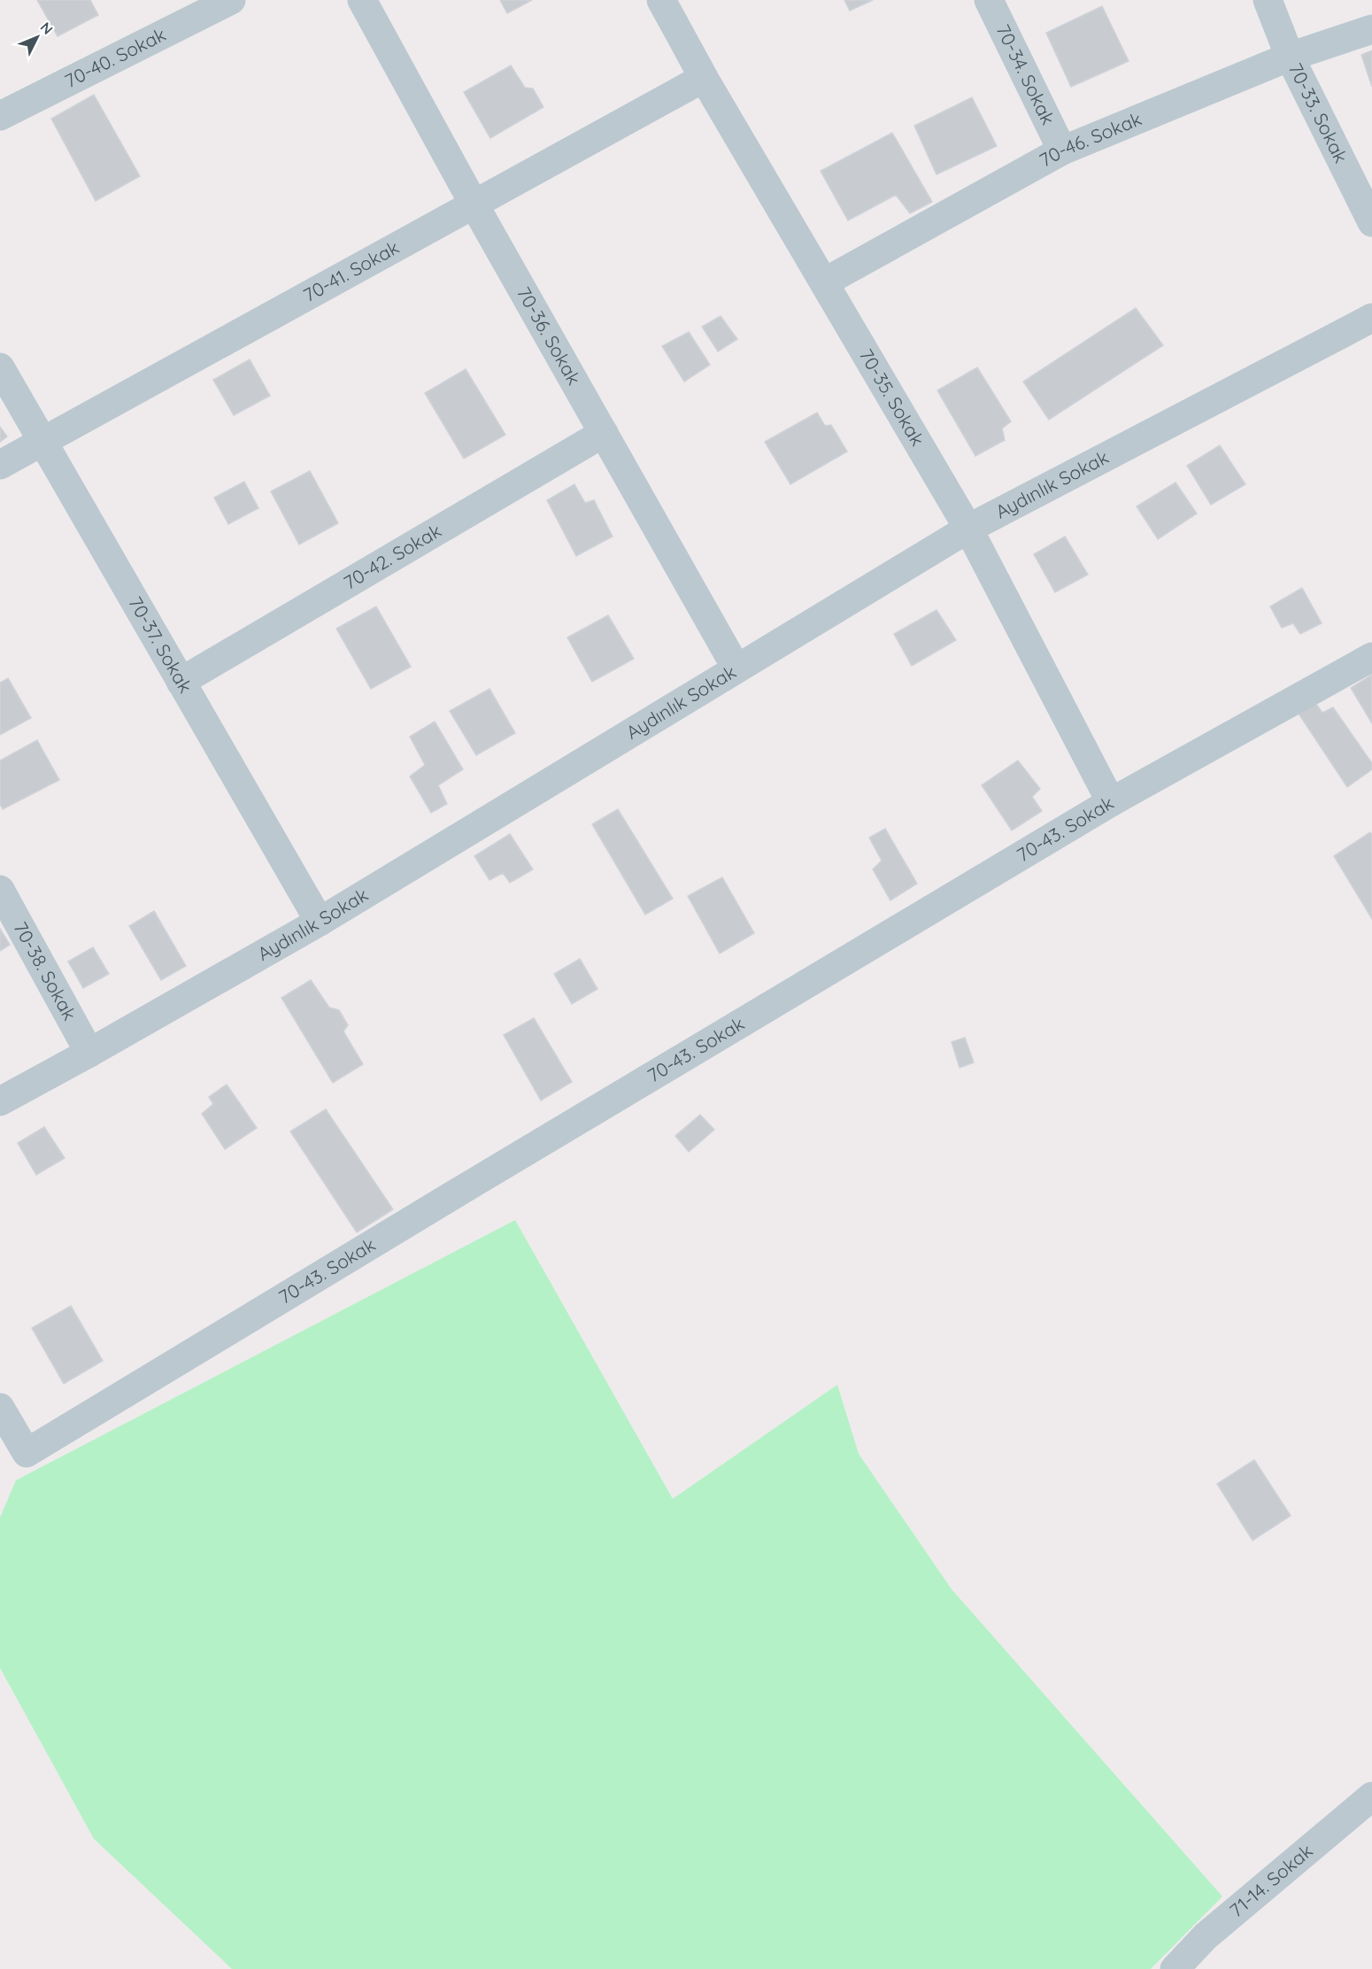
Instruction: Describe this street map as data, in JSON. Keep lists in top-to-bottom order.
{
  "streets": {
    "street": [
      "70-40. Sokak",
      "70-34. Sokak",
      "70-33. Sokak",
      "70-46. Sokak",
      "70-41. Sokak",
      "70-36. Sokak",
      "70-35. Sokak",
      "Aydınlık Sokak",
      "70-42. Sokak",
      "70-37. Sokak",
      "70-43. Sokak",
      "70-38. Sokak",
      "71-14. Sokak"
    ]
  },
  "crossings": [
    ["70-34. Sokak", "70-46. Sokak"],
    ["70-33. Sokak", "70-46. Sokak"],
    ["70-46. Sokak", "70-35. Sokak"],
    ["70-41. Sokak", "70-36. Sokak"],
    ["70-41. Sokak", "70-35. Sokak"],
    ["70-41. Sokak", "70-37. Sokak"],
    ["70-36. Sokak", "Aydınlık Sokak"],
    ["70-36. Sokak", "70-42. Sokak"],
    ["70-35. Sokak", "Aydınlık Sokak"],
    ["70-35. Sokak", "70-43. Sokak"],
    ["Aydınlık Sokak", "70-37. Sokak"],
    ["Aydınlık Sokak", "70-38. Sokak"],
    ["70-42. Sokak", "70-37. Sokak"]
  ],
  "north": "top right"
}
